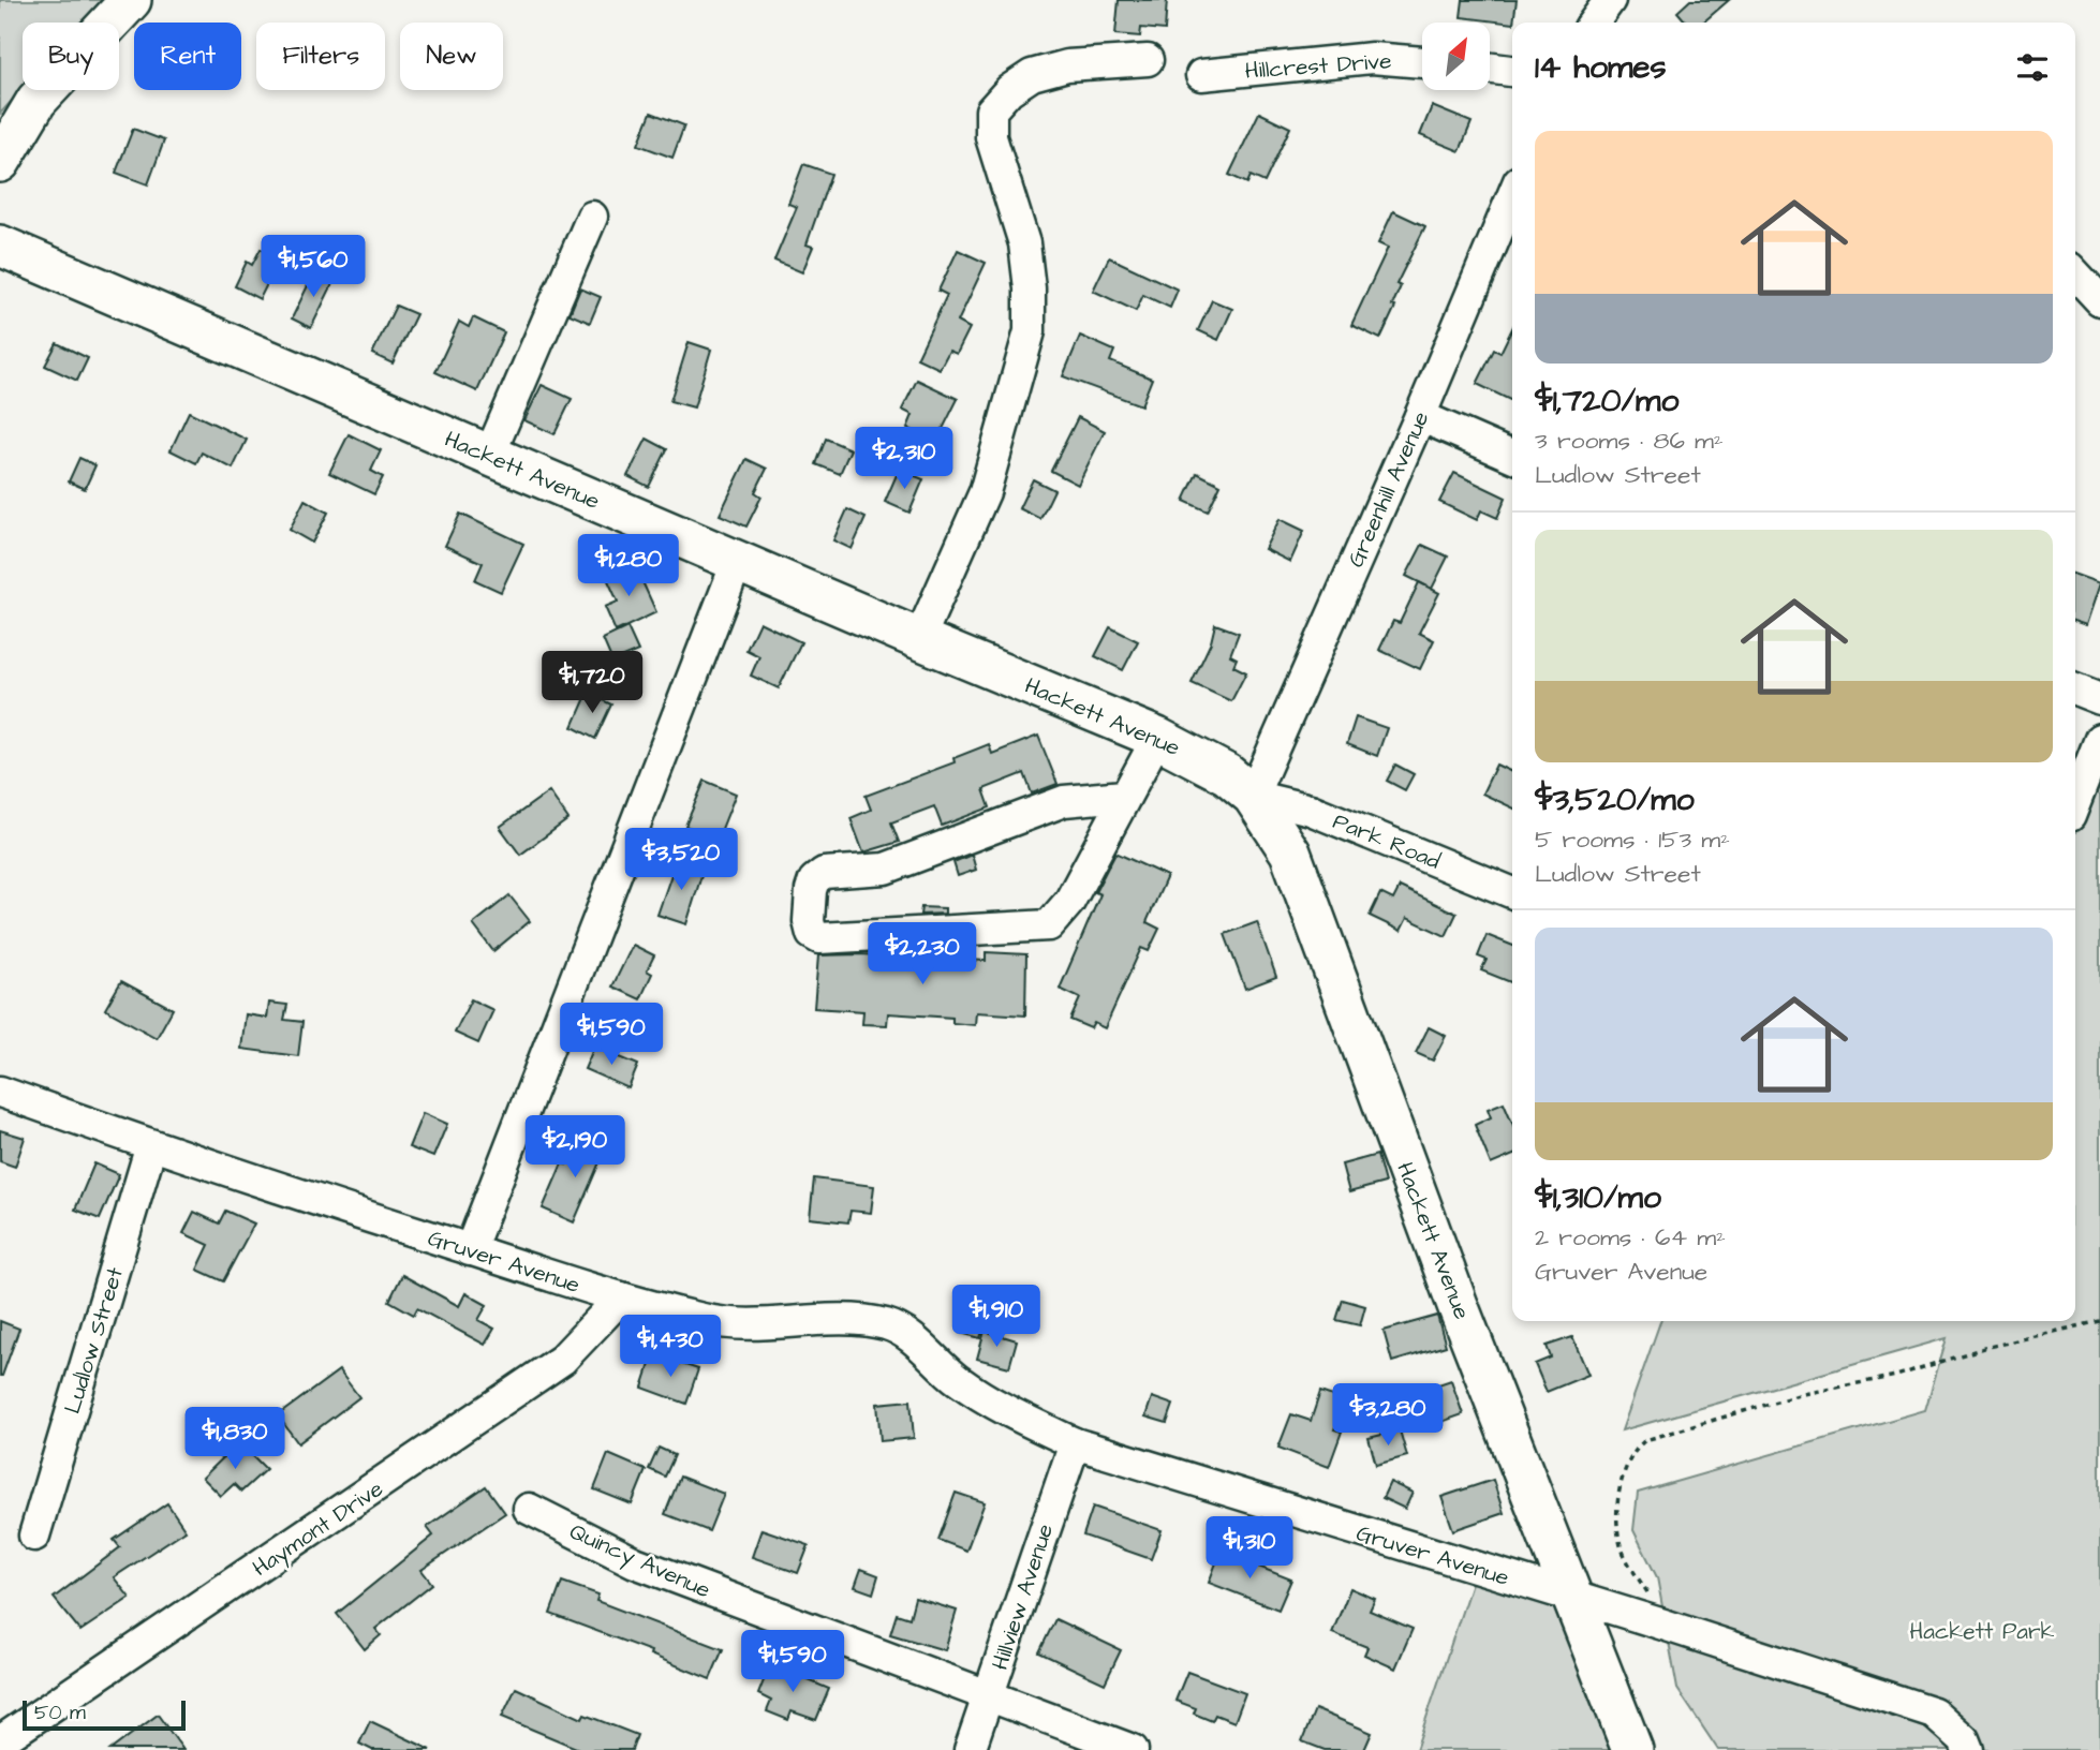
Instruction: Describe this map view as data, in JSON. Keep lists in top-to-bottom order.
{
  "streets": {
    "main road": ["Hackett Avenue"],
    "street": [
      "Hillcrest Drive",
      "Greenhill Avenue",
      "Park Road",
      "Gruver Avenue",
      "Ludlow Street",
      "Haymont Drive",
      "Quincy Avenue",
      "Hillview Avenue"
    ]
  },
  "crossings": [
    ["Hackett Avenue", "Greenhill Avenue"],
    ["Hackett Avenue", "Park Road"],
    ["Hackett Avenue", "Gruver Avenue"],
    ["Greenhill Avenue", "Park Road"],
    ["Gruver Avenue", "Ludlow Street"],
    ["Gruver Avenue", "Haymont Drive"],
    ["Gruver Avenue", "Hillview Avenue"],
    ["Quincy Avenue", "Hillview Avenue"]
  ],
  "parks": ["Hackett Park"],
  "scale_bar": "50 m",
  "north": "top right",
  "page": {
    "chip": [
      "Buy",
      "Rent",
      "Filters",
      "New"
    ],
    "heading": "14 homes",
    "list": [
      {
        "name": "$1,720/mo",
        "note": "3 rooms · 86 m² · Ludlow Street"
      },
      {
        "name": "$3,520/mo",
        "note": "5 rooms · 153 m² · Ludlow Street"
      },
      {
        "name": "$1,310/mo",
        "note": "2 rooms · 64 m² · Gruver Avenue"
      }
    ],
    "price": [
      "$1,560",
      "$2,310",
      "$1,280",
      "$1,720",
      "$3,520",
      "$2,230",
      "$1,590",
      "$2,190",
      "$1,910",
      "$1,430",
      "$3,280",
      "$1,830",
      "$1,310",
      "$1,590"
    ],
    "scale": "50 m"
  }
}
